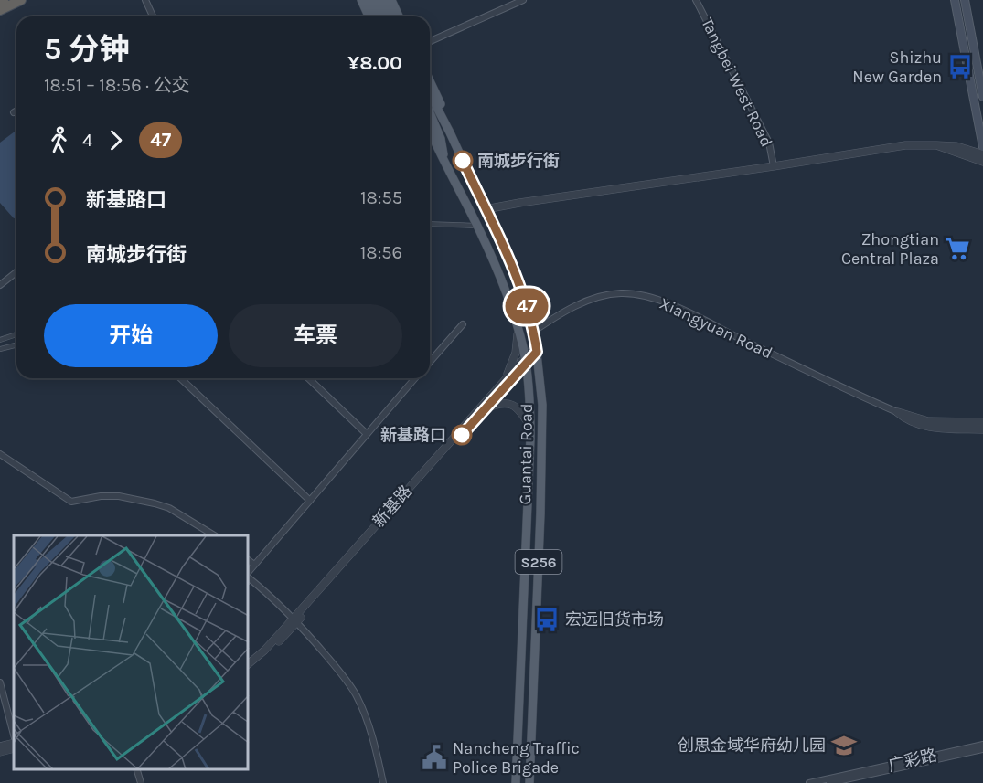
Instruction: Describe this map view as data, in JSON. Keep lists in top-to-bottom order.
{
  "streets": {
    "main road": ["Guantai Road", "S256"],
    "street": [
      "Tangbei West Road",
      "Xiangyuan Road",
      "新基路",
      "广彩路"
    ]
  },
  "crossings": [
    ["Xiangyuan Road", "Guantai Road"],
    ["Guantai Road", "新基路"]
  ],
  "places": {
    "bus stop": ["Shizhu New Garden", "宏远旧货市场"],
    "other": ["南城步行街", "新基路口"],
    "supermarket": ["Zhongtian Central Plaza"],
    "school or university": ["创思金域华府幼儿园"],
    "public building": ["Nancheng Traffic Police Brigade"]
  },
  "lines": ["bus line 47"],
  "page": {
    "on_map": "47",
    "heading": ["5 分钟", "18:51 – 18:56 · 公交", "¥8.00"],
    "legs": ["4", "47"],
    "list": [
      {
        "name": "新基路口",
        "value": "18:55"
      },
      {
        "name": "南城步行街",
        "value": "18:56"
      }
    ],
    "buttons": ["开始", "车票"]
  }
}
